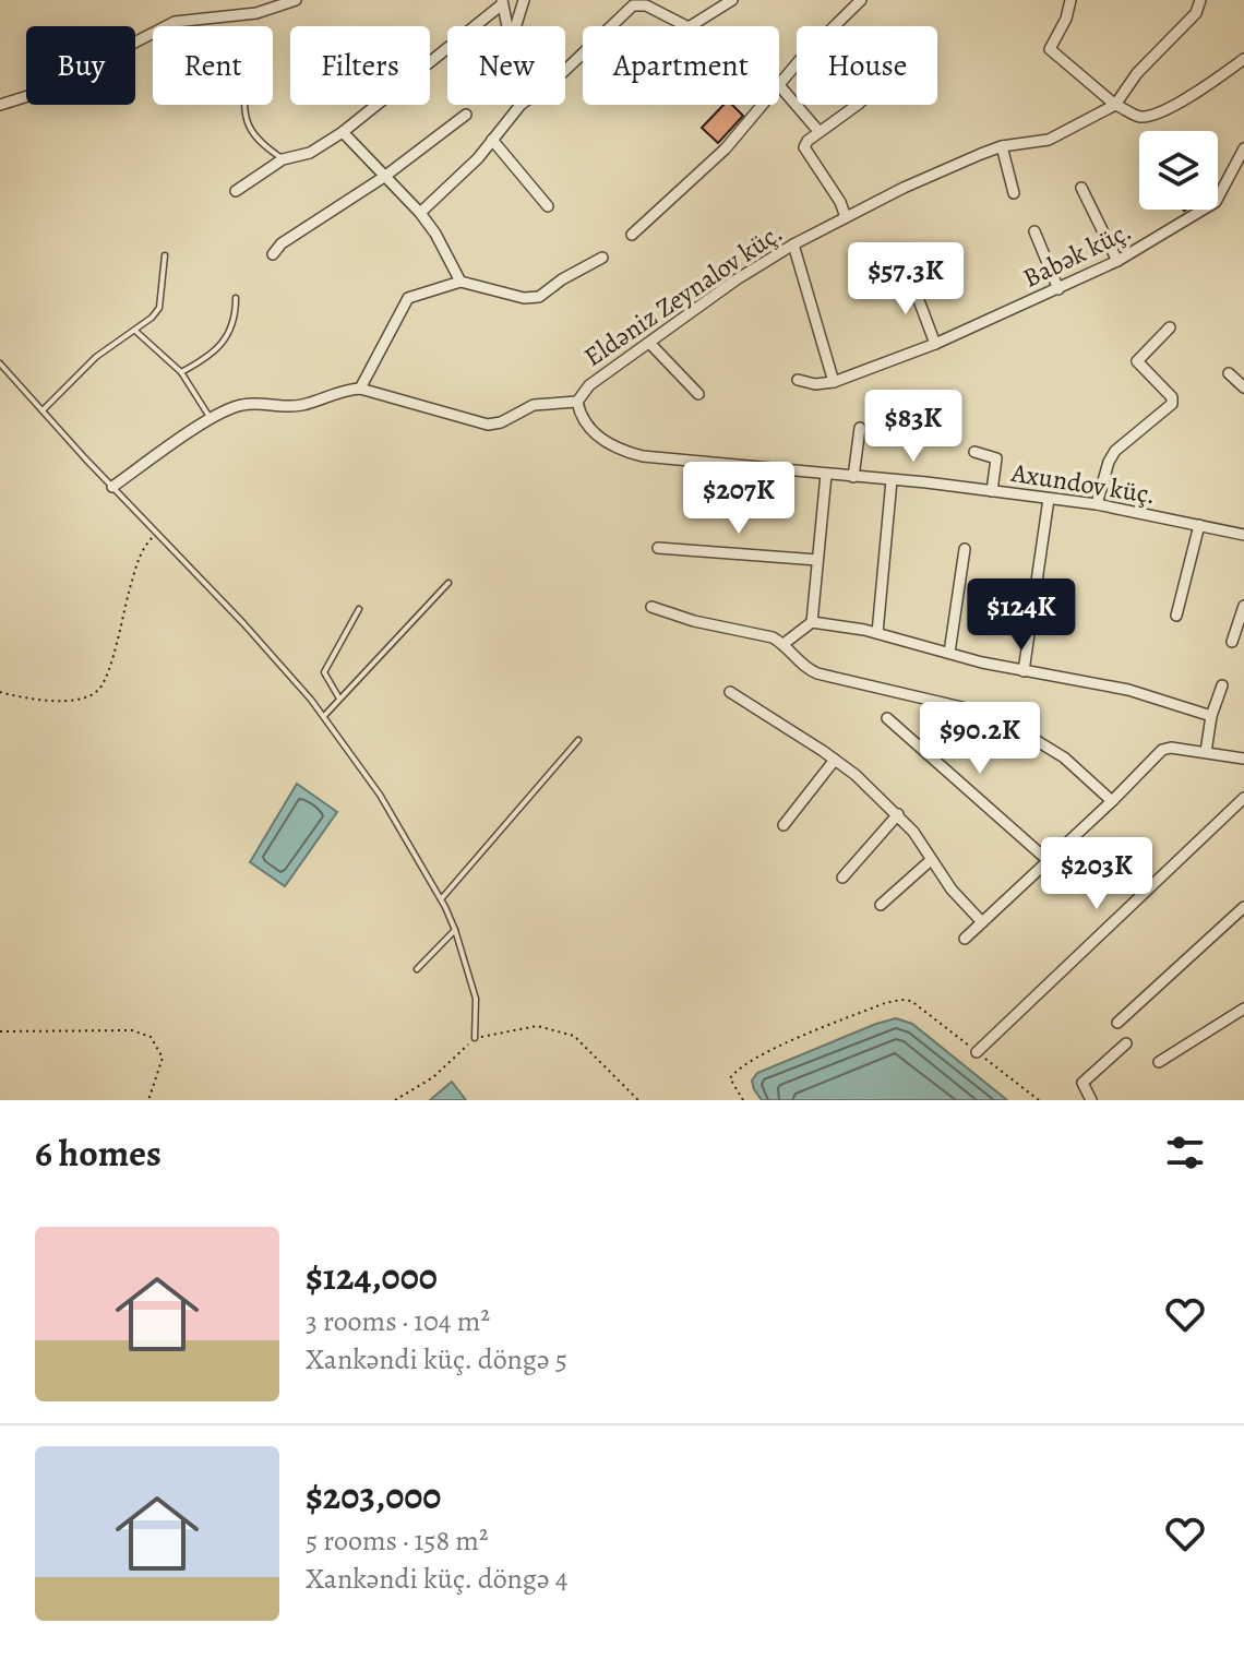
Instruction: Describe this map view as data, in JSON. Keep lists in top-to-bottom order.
{
  "streets": {
    "street": ["Babək küç.", "Eldəniz Zeynalov küç.", "Axundov küç."]
  },
  "crossings": [
    ["Eldəniz Zeynalov küç.", "Axundov küç."]
  ],
  "page": {
    "chip": [
      "Buy",
      "Rent",
      "Filters",
      "New",
      "Apartment",
      "House"
    ],
    "price": [
      "$57.3K",
      "$83K",
      "$207K",
      "$124K",
      "$90.2K",
      "$203K"
    ],
    "heading": "6 homes",
    "list": [
      {
        "name": "$124,000",
        "note": "3 rooms · 104 m² · Xankəndi küç. döngə 5"
      },
      {
        "name": "$203,000",
        "note": "5 rooms · 158 m² · Xankəndi küç. döngə 4"
      }
    ]
  }
}
